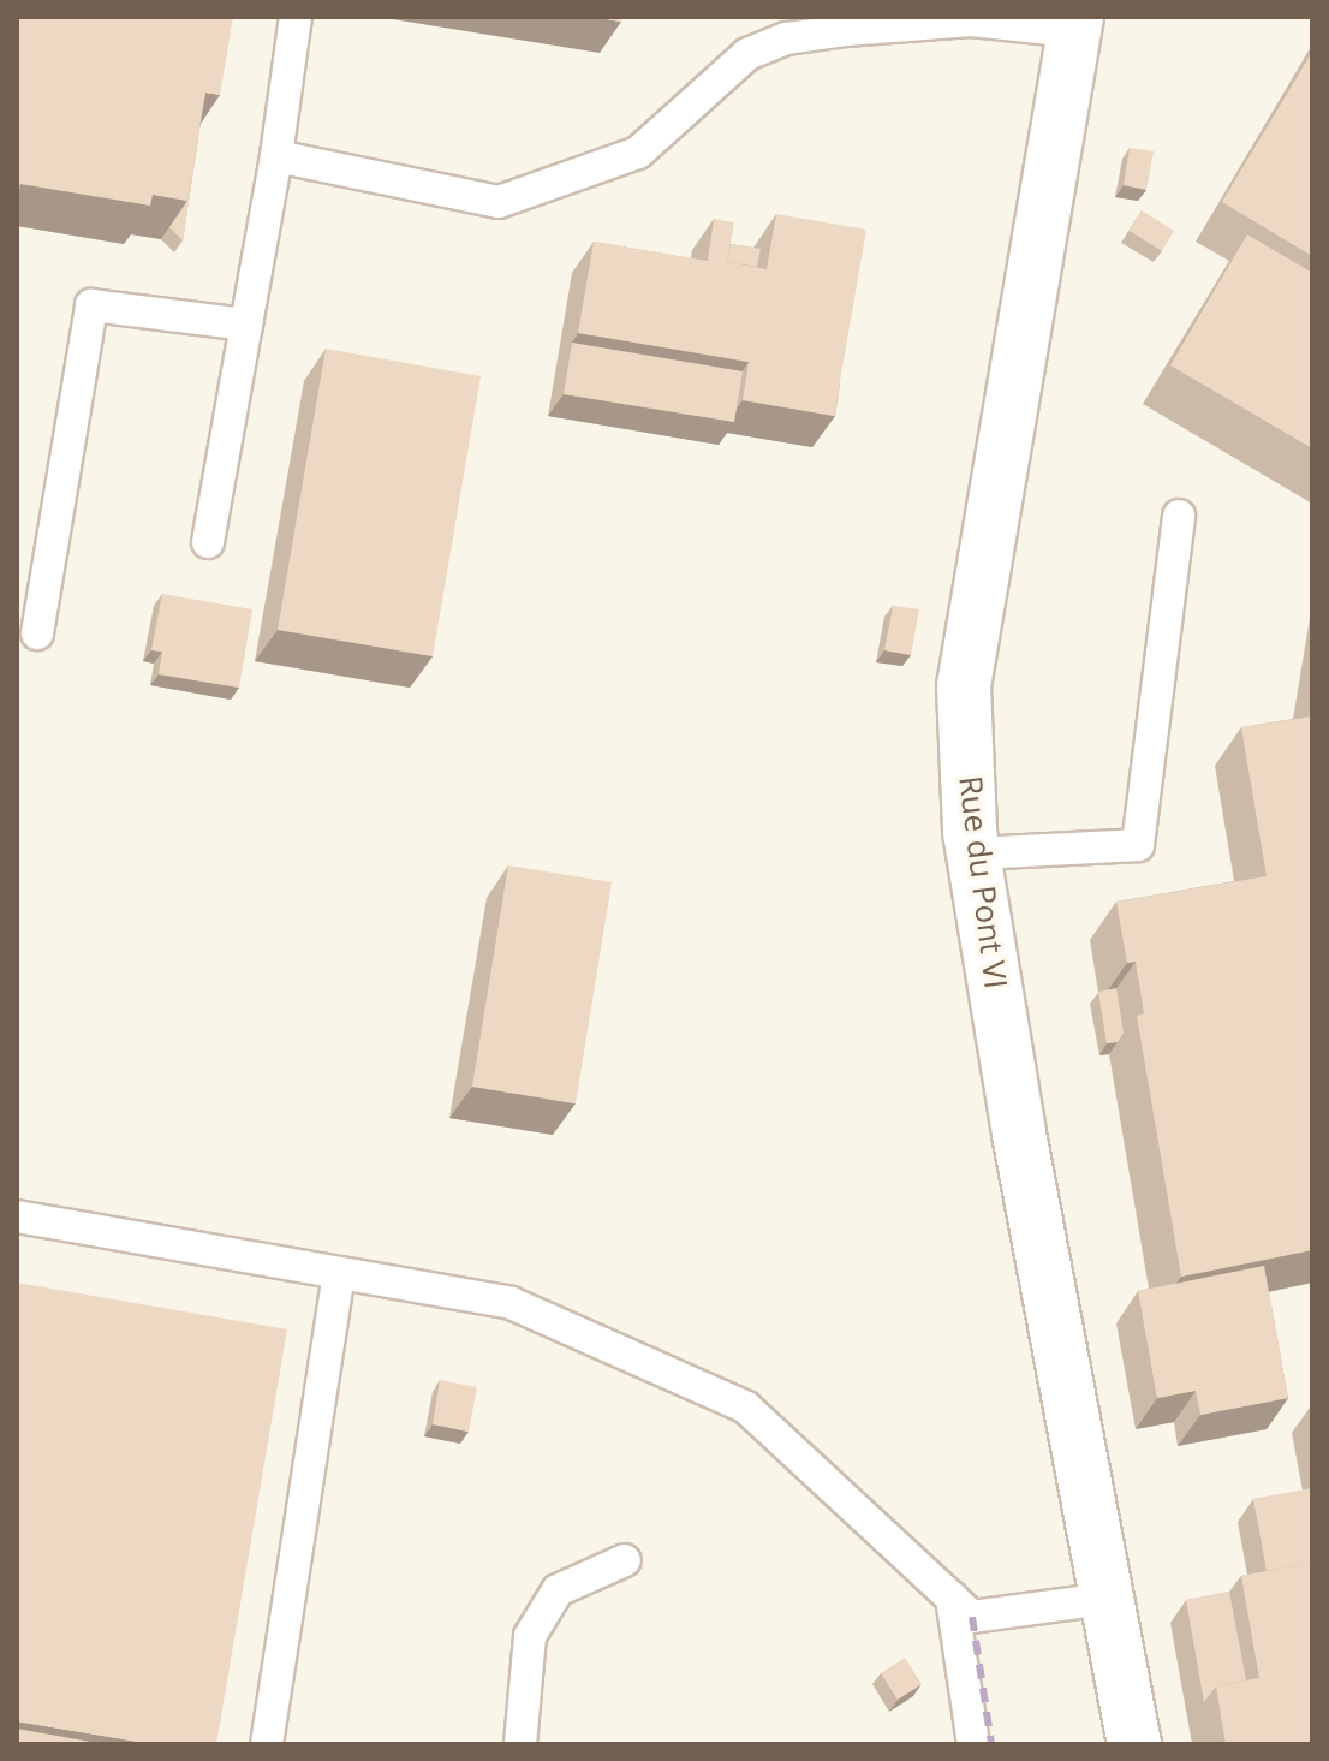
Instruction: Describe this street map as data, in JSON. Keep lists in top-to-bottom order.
{
  "streets": {
    "street": ["Rue du Pont VI"]
  }
}
